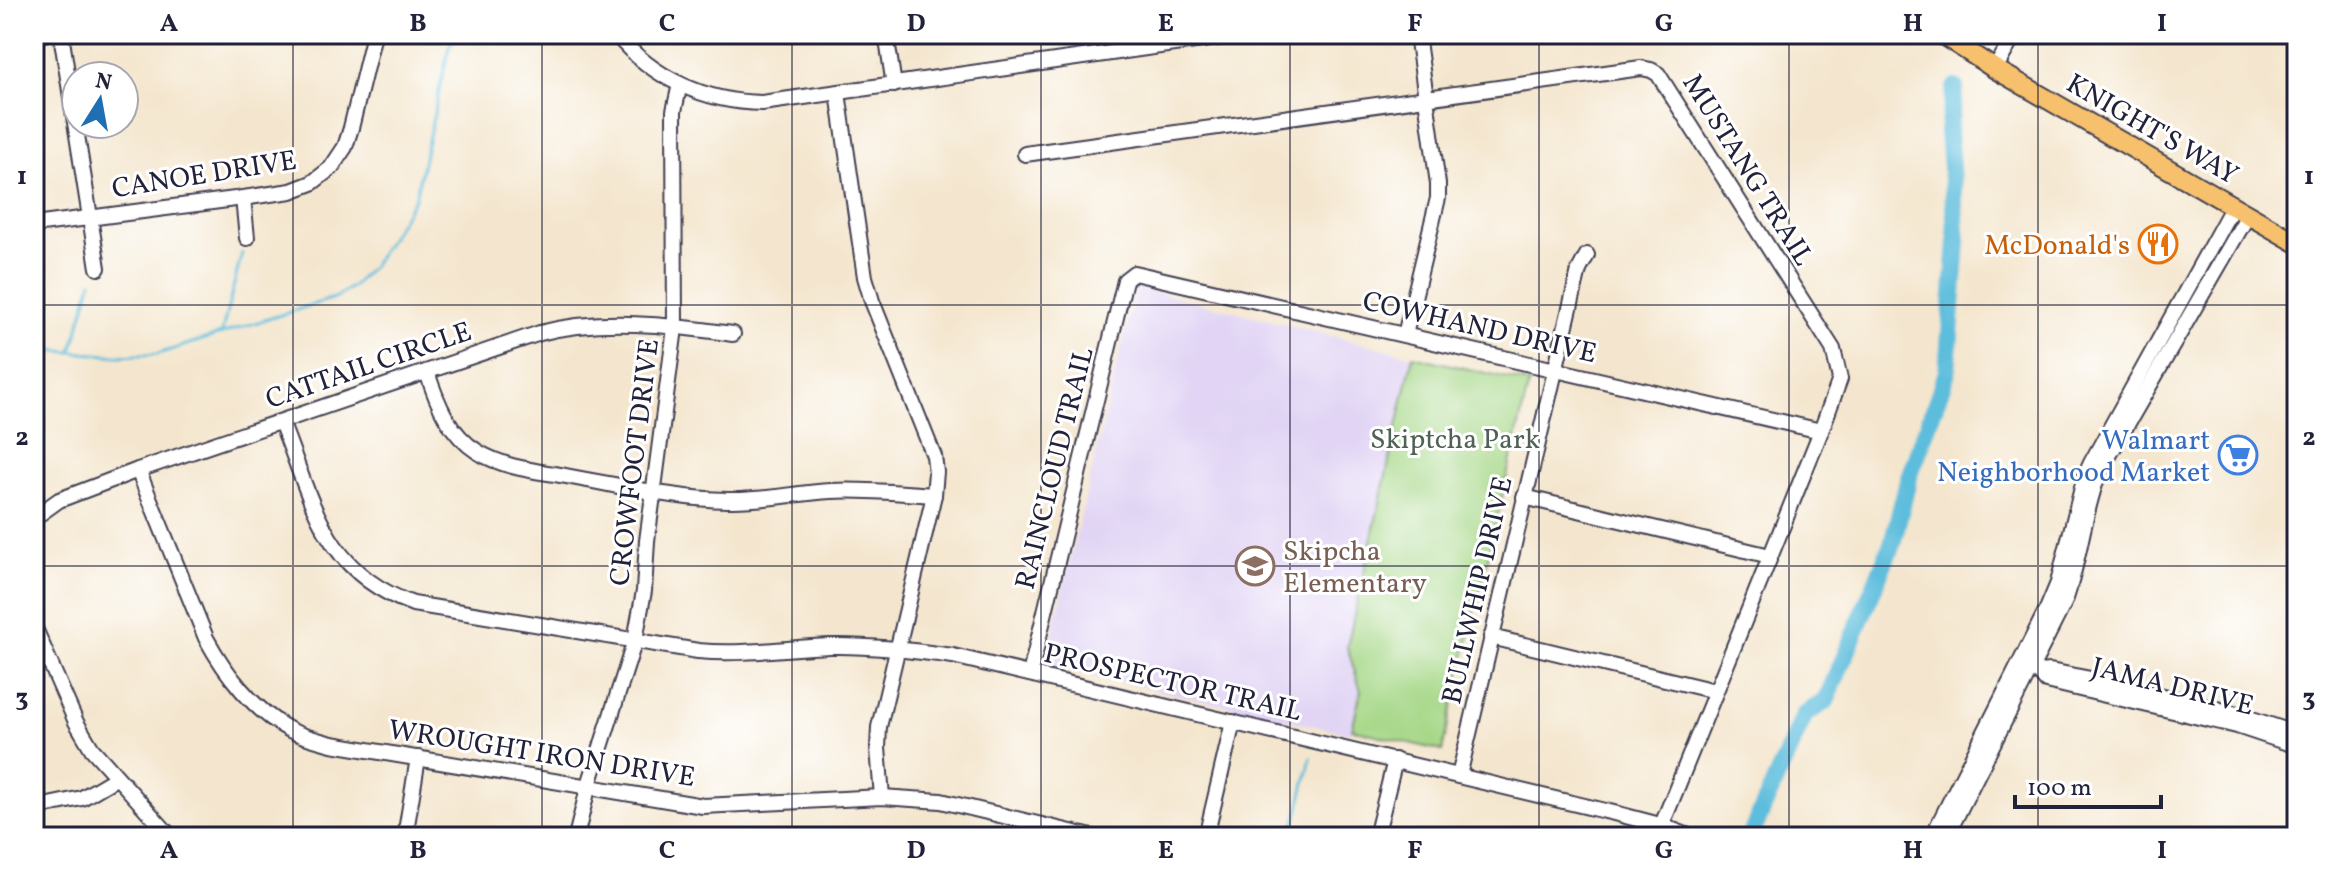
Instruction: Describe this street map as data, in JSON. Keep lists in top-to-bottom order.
{
  "streets": {
    "main road": ["KNIGHT'S WAY"],
    "street": [
      "MUSTANG TRAIL",
      "CANOE DRIVE",
      "COWHAND DRIVE",
      "CATTAIL CIRCLE",
      "CROWFOOT DRIVE",
      "RAINCLOUD TRAIL",
      "BULLWHIP DRIVE",
      "PROSPECTOR TRAIL",
      "JAMA DRIVE",
      "WROUGHT IRON DRIVE"
    ]
  },
  "crossings": [
    ["MUSTANG TRAIL", "COWHAND DRIVE"],
    ["MUSTANG TRAIL", "PROSPECTOR TRAIL"],
    ["COWHAND DRIVE", "RAINCLOUD TRAIL"],
    ["COWHAND DRIVE", "BULLWHIP DRIVE"],
    ["CATTAIL CIRCLE", "CROWFOOT DRIVE"],
    ["CATTAIL CIRCLE", "PROSPECTOR TRAIL"],
    ["CATTAIL CIRCLE", "WROUGHT IRON DRIVE"],
    ["CROWFOOT DRIVE", "PROSPECTOR TRAIL"],
    ["CROWFOOT DRIVE", "WROUGHT IRON DRIVE"],
    ["RAINCLOUD TRAIL", "PROSPECTOR TRAIL"],
    ["BULLWHIP DRIVE", "PROSPECTOR TRAIL"]
  ],
  "parks": ["Skiptcha Park"],
  "places": {
    "restaurant": ["McDonald's"],
    "supermarket": ["Walmart Neighborhood Market"],
    "school or university": ["Skipcha Elementary"]
  },
  "scale_bar": "100 m",
  "north": "top",
  "grid": {
    "columns": [
      "A",
      "B",
      "C",
      "D",
      "E",
      "F",
      "G",
      "H",
      "I"
    ],
    "rows": ["1", "2", "3"]
  }
}
